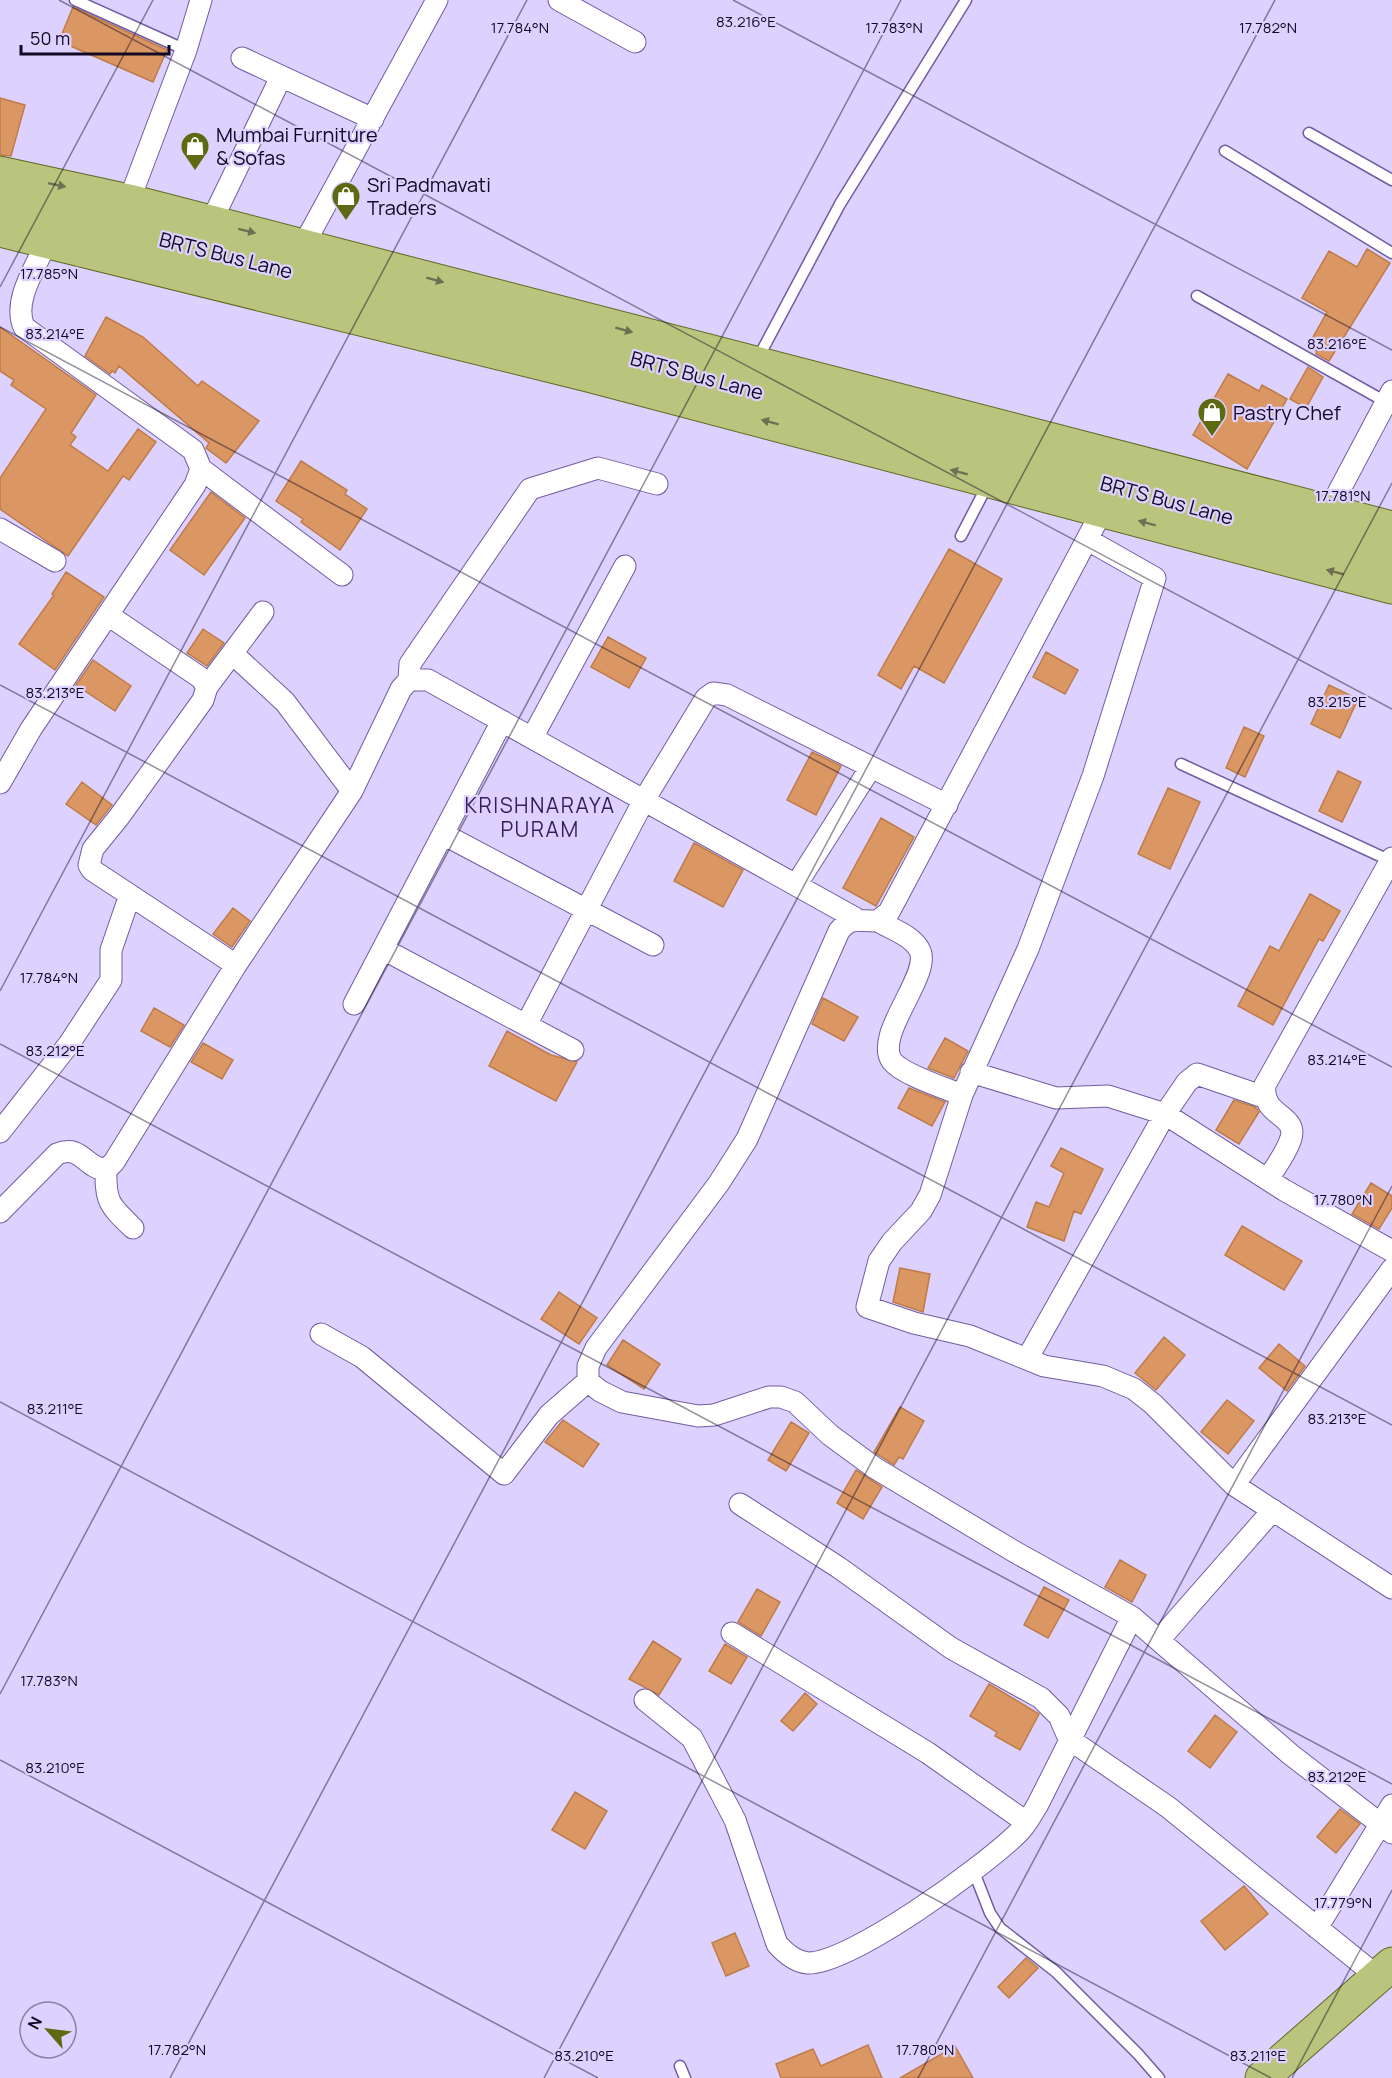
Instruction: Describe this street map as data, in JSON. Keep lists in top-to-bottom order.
{
  "streets": {
    "main road": ["BRTS Bus Lane"]
  },
  "districts": ["KRISHNARAYA PURAM"],
  "places": {
    "shop": ["Mumbai Furniture & Sofas", "Sri Padmavati Traders", "Pastry Chef"]
  },
  "scale_bar": "50 m",
  "north": "top left",
  "coordinates": [
    "83.216°E",
    "17.784°N",
    "17.783°N",
    "17.782°N",
    "17.785°N",
    "83.214°E",
    "17.781°N",
    "83.213°E",
    "83.215°E",
    "83.212°E",
    "17.780°N",
    "83.211°E",
    "83.210°E",
    "17.779°N"
  ]
}
